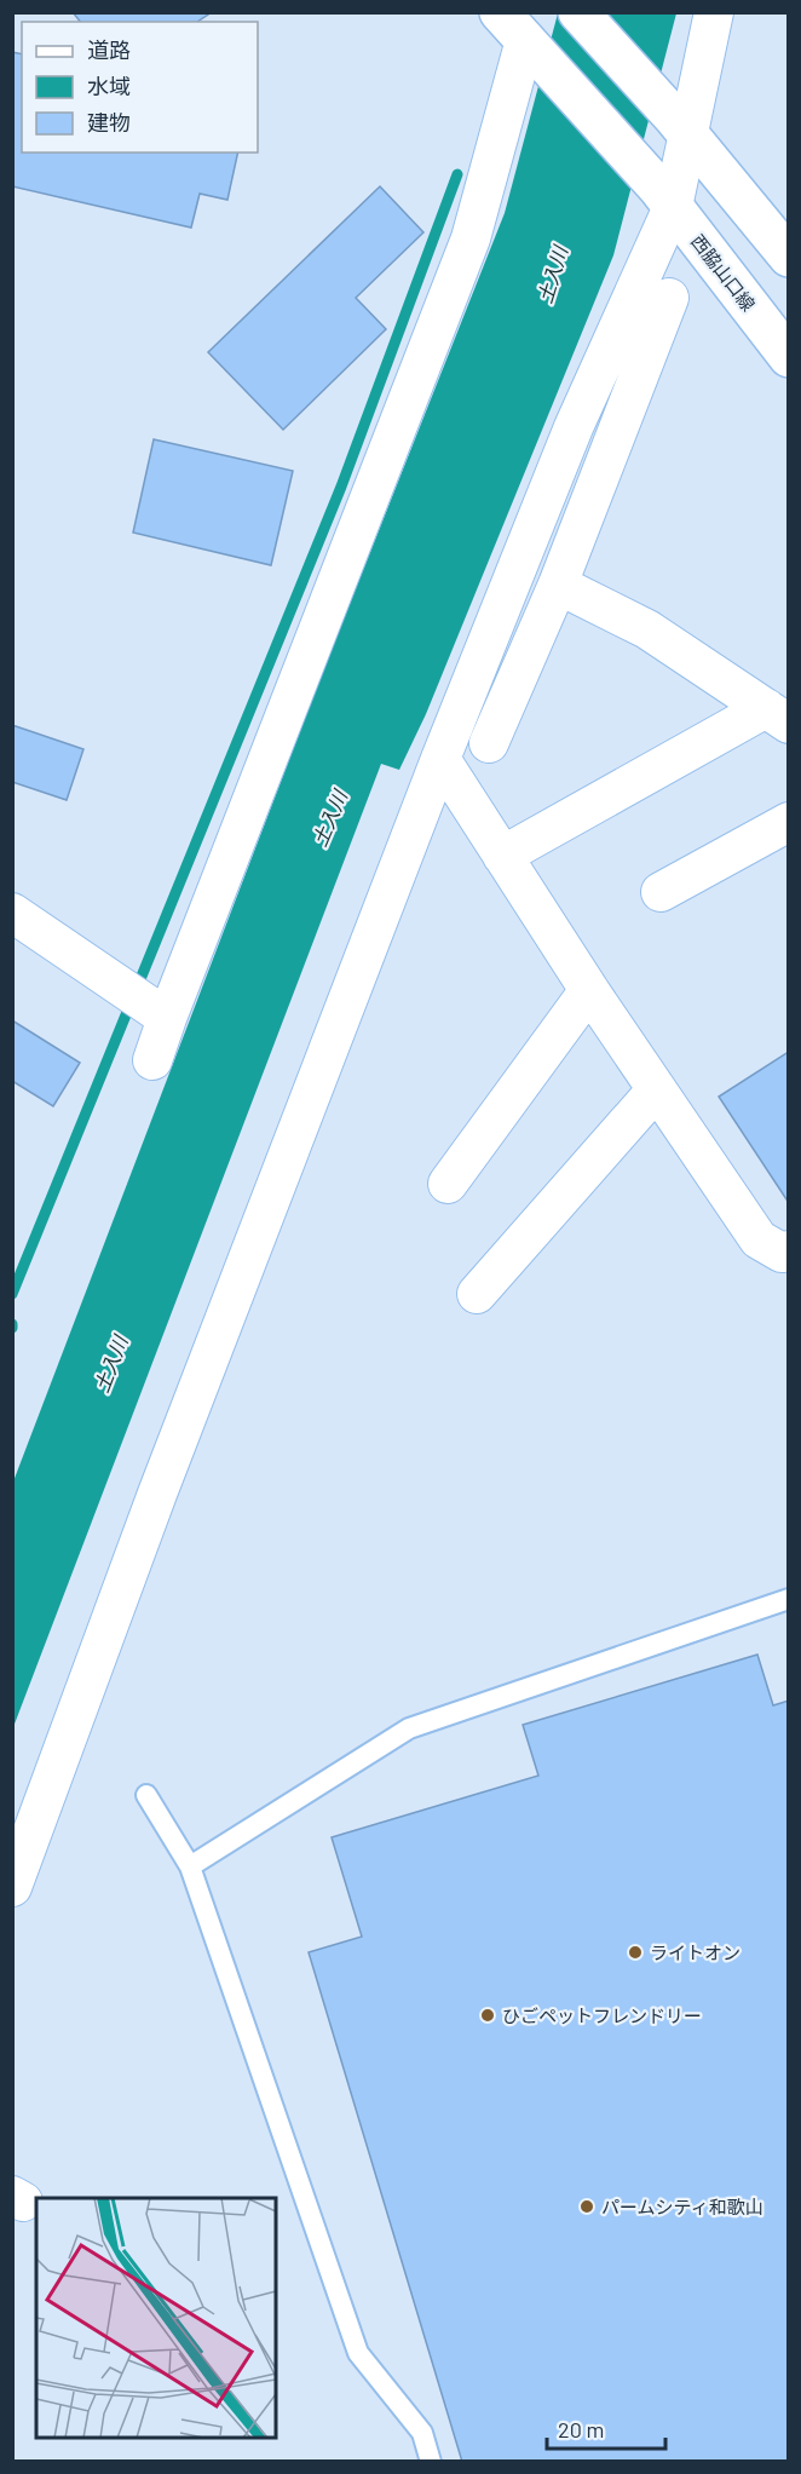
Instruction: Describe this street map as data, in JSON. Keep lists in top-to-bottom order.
{
  "streets": {
    "street": ["西脇山口線"]
  },
  "water": ["土入川"],
  "places": ["ライトオン", "ひごペットフレンドリー", "パームシティ和歌山"],
  "legend": ["道路", "水域", "建物"],
  "scale_bar": "20 m"
}
